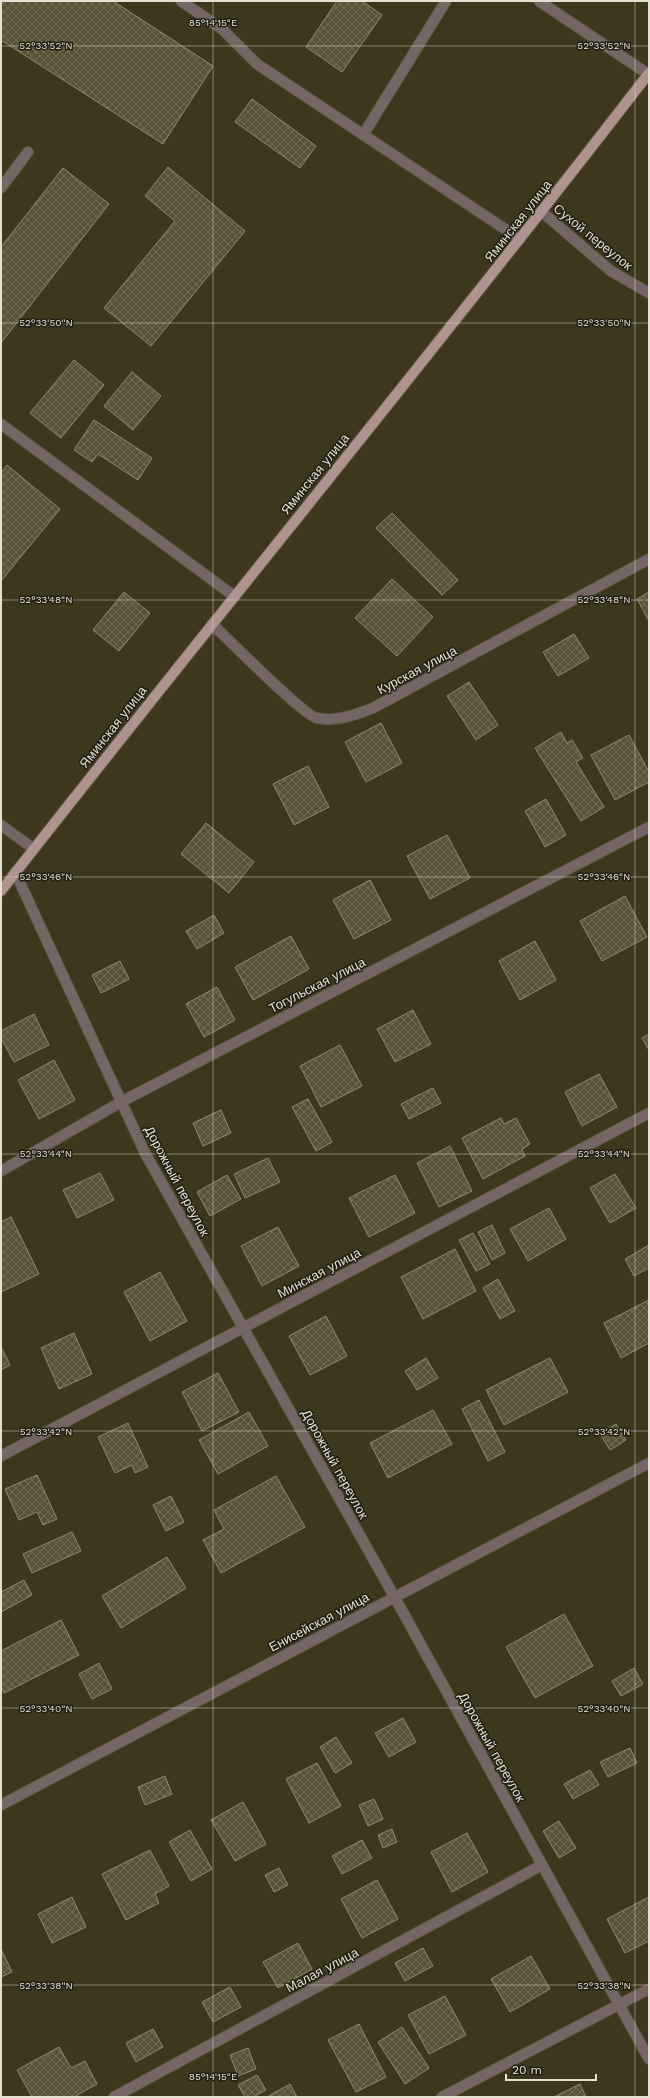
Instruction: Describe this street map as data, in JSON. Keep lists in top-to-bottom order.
{
  "streets": {
    "main road": ["Яминская улица"],
    "street": [
      "Сухой переулок",
      "Курская улица",
      "Тогульская улица",
      "Дорожный переулок",
      "Минская улица",
      "Енисейская улица",
      "Малая улица"
    ]
  },
  "crossings": [
    ["Яминская улица", "Сухой переулок"],
    ["Яминская улица", "Курская улица"],
    ["Яминская улица", "Дорожный переулок"],
    ["Тогульская улица", "Дорожный переулок"],
    ["Дорожный переулок", "Минская улица"],
    ["Дорожный переулок", "Енисейская улица"],
    ["Дорожный переулок", "Малая улица"]
  ],
  "scale_bar": "20 m",
  "coordinates": [
    "85°14'15\"E",
    "52°33'52\"N",
    "52°33'50\"N",
    "52°33'48\"N",
    "52°33'46\"N",
    "52°33'44\"N",
    "52°33'42\"N",
    "52°33'40\"N",
    "52°33'38\"N"
  ]
}
